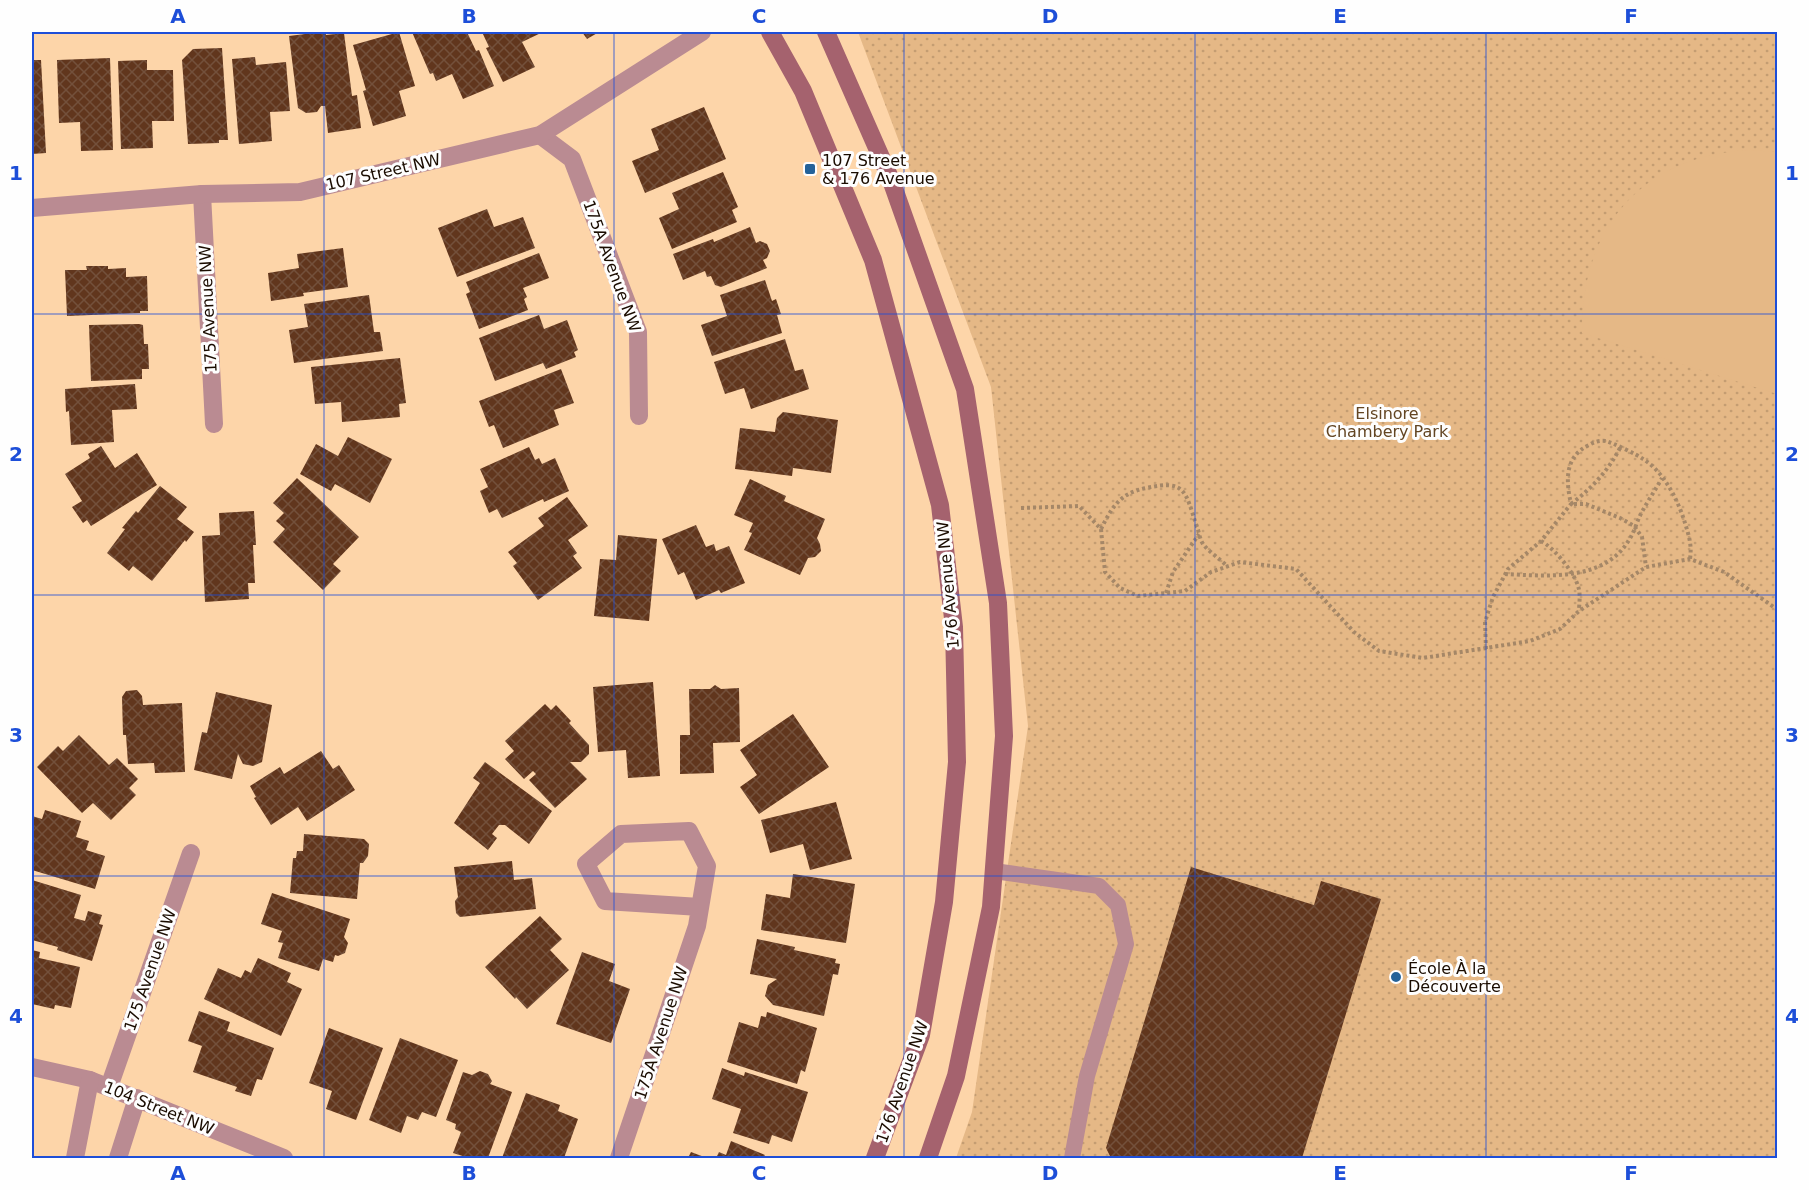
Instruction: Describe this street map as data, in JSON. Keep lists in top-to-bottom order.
{
  "streets": {
    "street": [
      "107 Street NW",
      "175A Avenue NW",
      "175 Avenue NW",
      "176 Avenue NW",
      "104 Street NW"
    ]
  },
  "crossings": [
    ["107 Street NW", "175A Avenue NW"],
    ["107 Street NW", "175 Avenue NW"],
    ["175 Avenue NW", "104 Street NW"]
  ],
  "parks": ["Elsinore Chambery Park"],
  "places": {
    "transit": ["107 Street & 176 Avenue"],
    "other": ["École À la Découverte"]
  },
  "grid": {
    "columns": [
      "A",
      "B",
      "C",
      "D",
      "E",
      "F"
    ],
    "rows": [
      "1",
      "2",
      "3",
      "4"
    ]
  }
}
